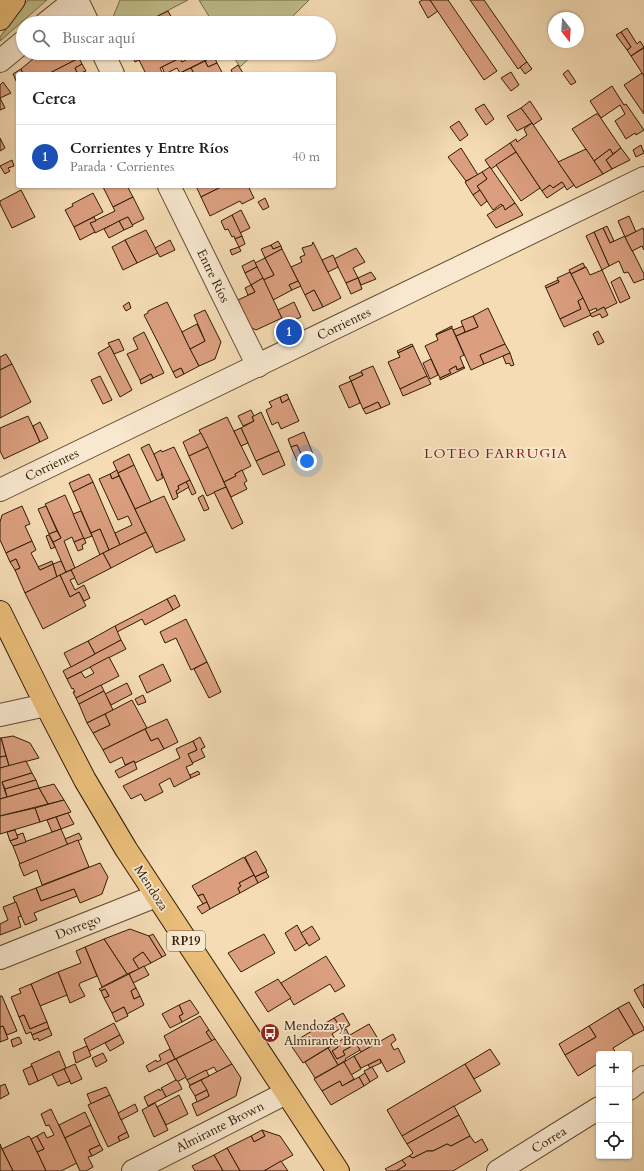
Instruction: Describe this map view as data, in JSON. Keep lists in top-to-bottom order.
{
  "streets": {
    "main road": ["Mendoza", "RP19"],
    "street": [
      "Entre Ríos",
      "Corrientes",
      "Dorrego",
      "Almirante Brown",
      "Correa"
    ]
  },
  "crossings": [
    ["Entre Ríos", "Corrientes"],
    ["Mendoza", "Dorrego"],
    ["Mendoza", "Almirante Brown"]
  ],
  "districts": ["LOTEO FARRUGIA"],
  "places": {
    "bus stop": ["Mendoza y Almirante Brown"]
  },
  "north": "bottom",
  "page": {
    "search": "Buscar aquí",
    "heading": "Cerca",
    "list": [
      {
        "mark": "1",
        "name": "Corrientes y Entre Ríos",
        "note": "Parada · Corrientes",
        "value": "40 m"
      }
    ],
    "pins": "1",
    "map_buttons": ["+", "−"]
  }
}
